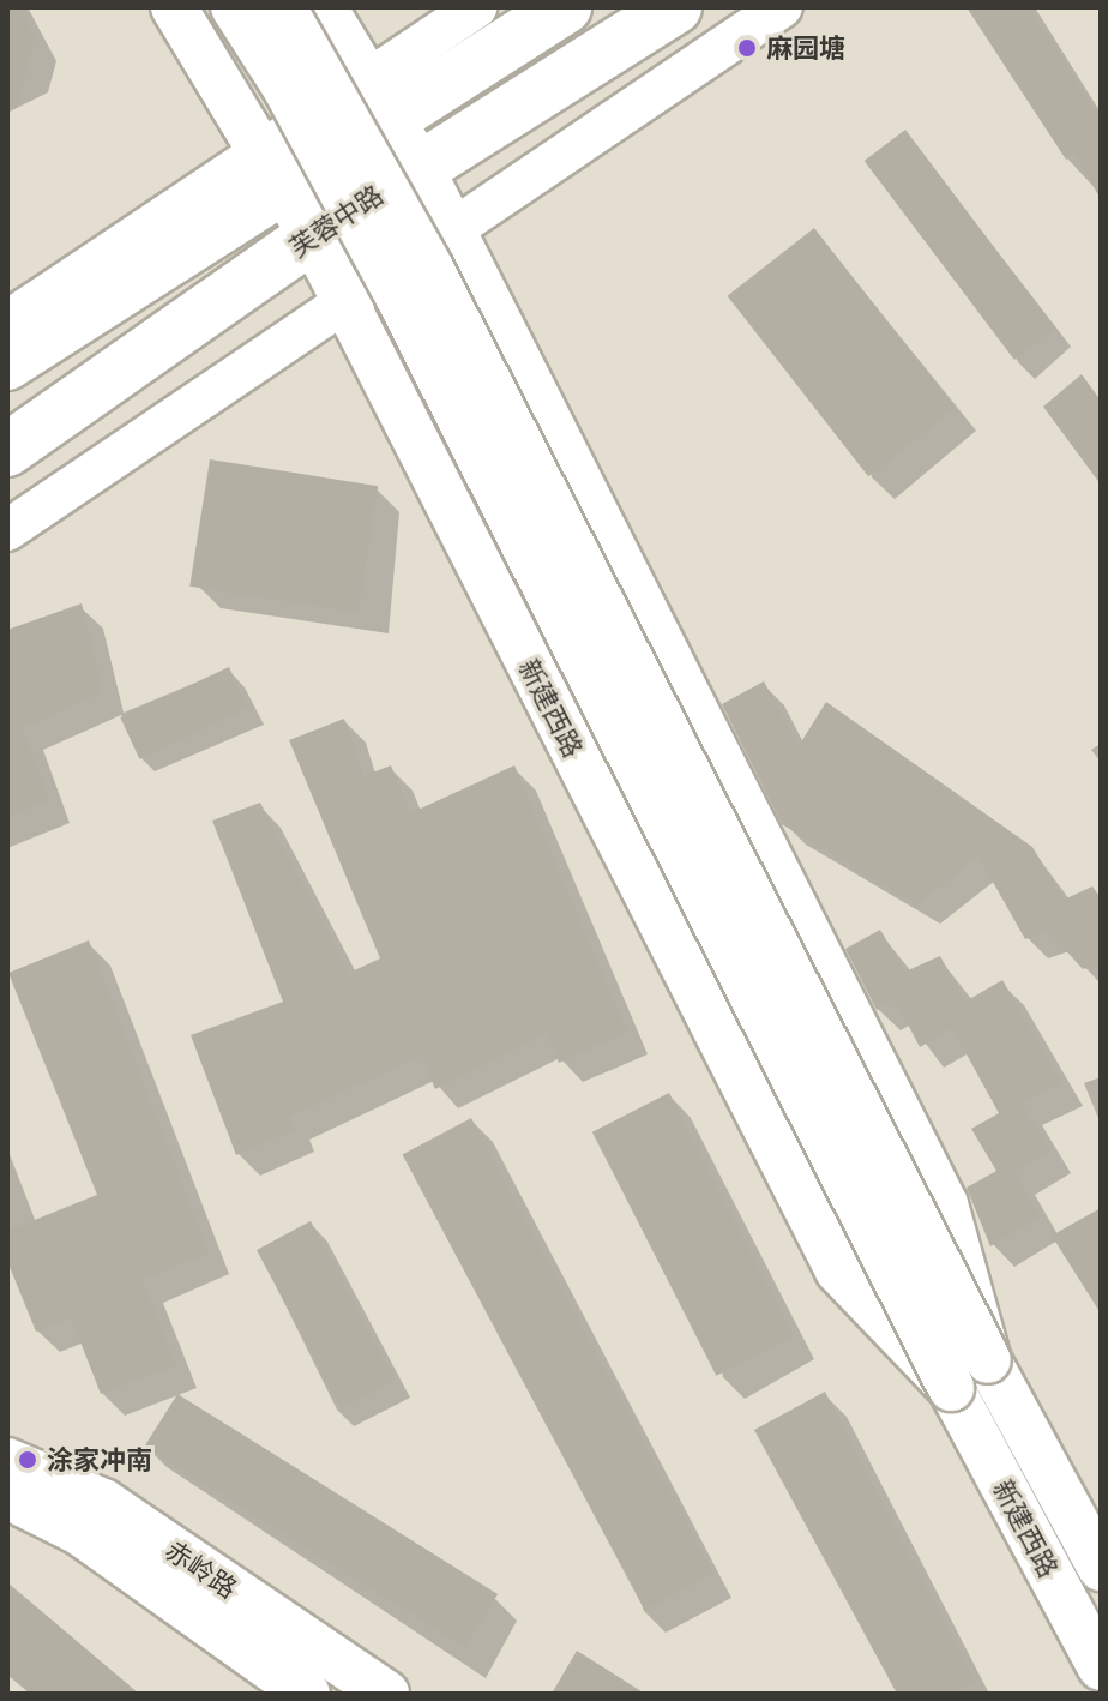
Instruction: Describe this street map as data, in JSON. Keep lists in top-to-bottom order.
{
  "streets": {
    "main road": ["芙蓉中路", "新建西路", "赤岭路"]
  },
  "crossings": [
    ["芙蓉中路", "新建西路"]
  ],
  "places": ["麻园塘", "涂家冲南"]
}
